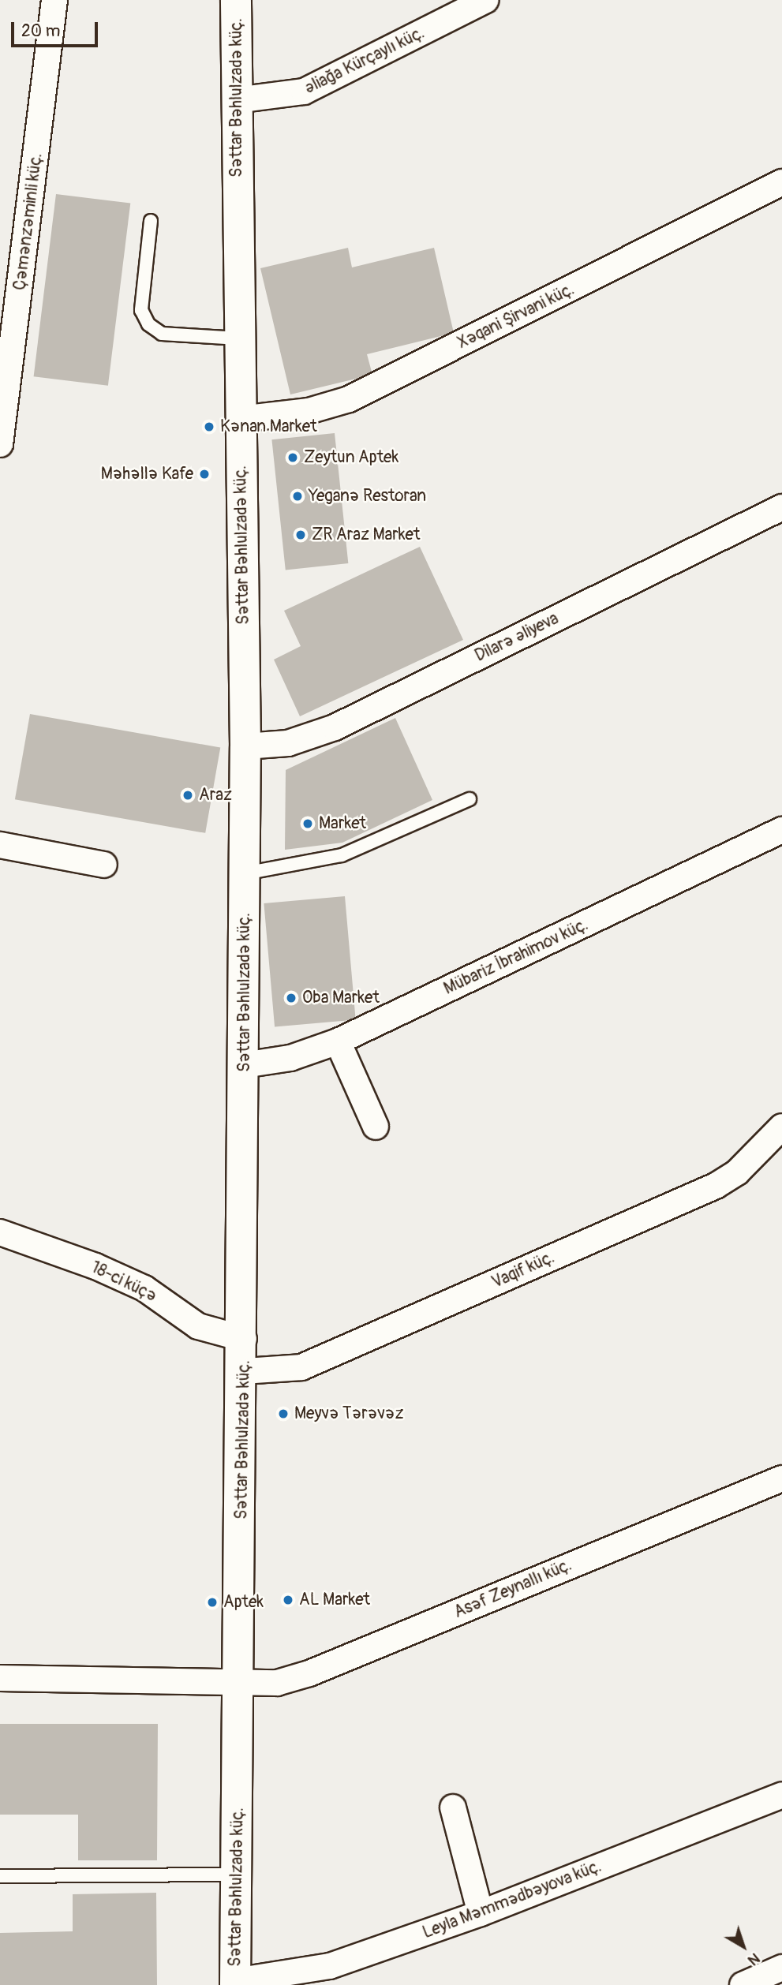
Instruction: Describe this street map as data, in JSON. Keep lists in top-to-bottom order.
{
  "streets": {
    "street": [
      "Əliağa Kürçaylı küç.",
      "Səttar Bəhlulzadə küç.",
      "Çəmənzəminli küç.",
      "Xəqani Şirvani küç.",
      "Dilarə Əliyeva",
      "Mübariz İbrahimov küç.",
      "Vaqif küç.",
      "18-ci küçə",
      "Asəf Zeynallı küç.",
      "Leyla Məmmədbəyova küç."
    ]
  },
  "crossings": [
    ["Əliağa Kürçaylı küç.", "Səttar Bəhlulzadə küç."],
    ["Səttar Bəhlulzadə küç.", "Xəqani Şirvani küç."],
    ["Səttar Bəhlulzadə küç.", "Dilarə Əliyeva"],
    ["Səttar Bəhlulzadə küç.", "Mübariz İbrahimov küç."],
    ["Səttar Bəhlulzadə küç.", "Vaqif küç."],
    ["Səttar Bəhlulzadə küç.", "18-ci küçə"],
    ["Səttar Bəhlulzadə küç.", "Asəf Zeynallı küç."],
    ["Səttar Bəhlulzadə küç.", "Leyla Məmmədbəyova küç."]
  ],
  "places": [
    "Kənan Market",
    "Zeytun Aptek",
    "Məhəllə Kafe",
    "Yeganə Restoran",
    "ZR Araz Market",
    "Araz",
    "Market",
    "Oba Market",
    "Meyvə Tərəvəz",
    "AL Market",
    "Aptek"
  ],
  "scale_bar": "20 m",
  "north": "bottom right"
}
